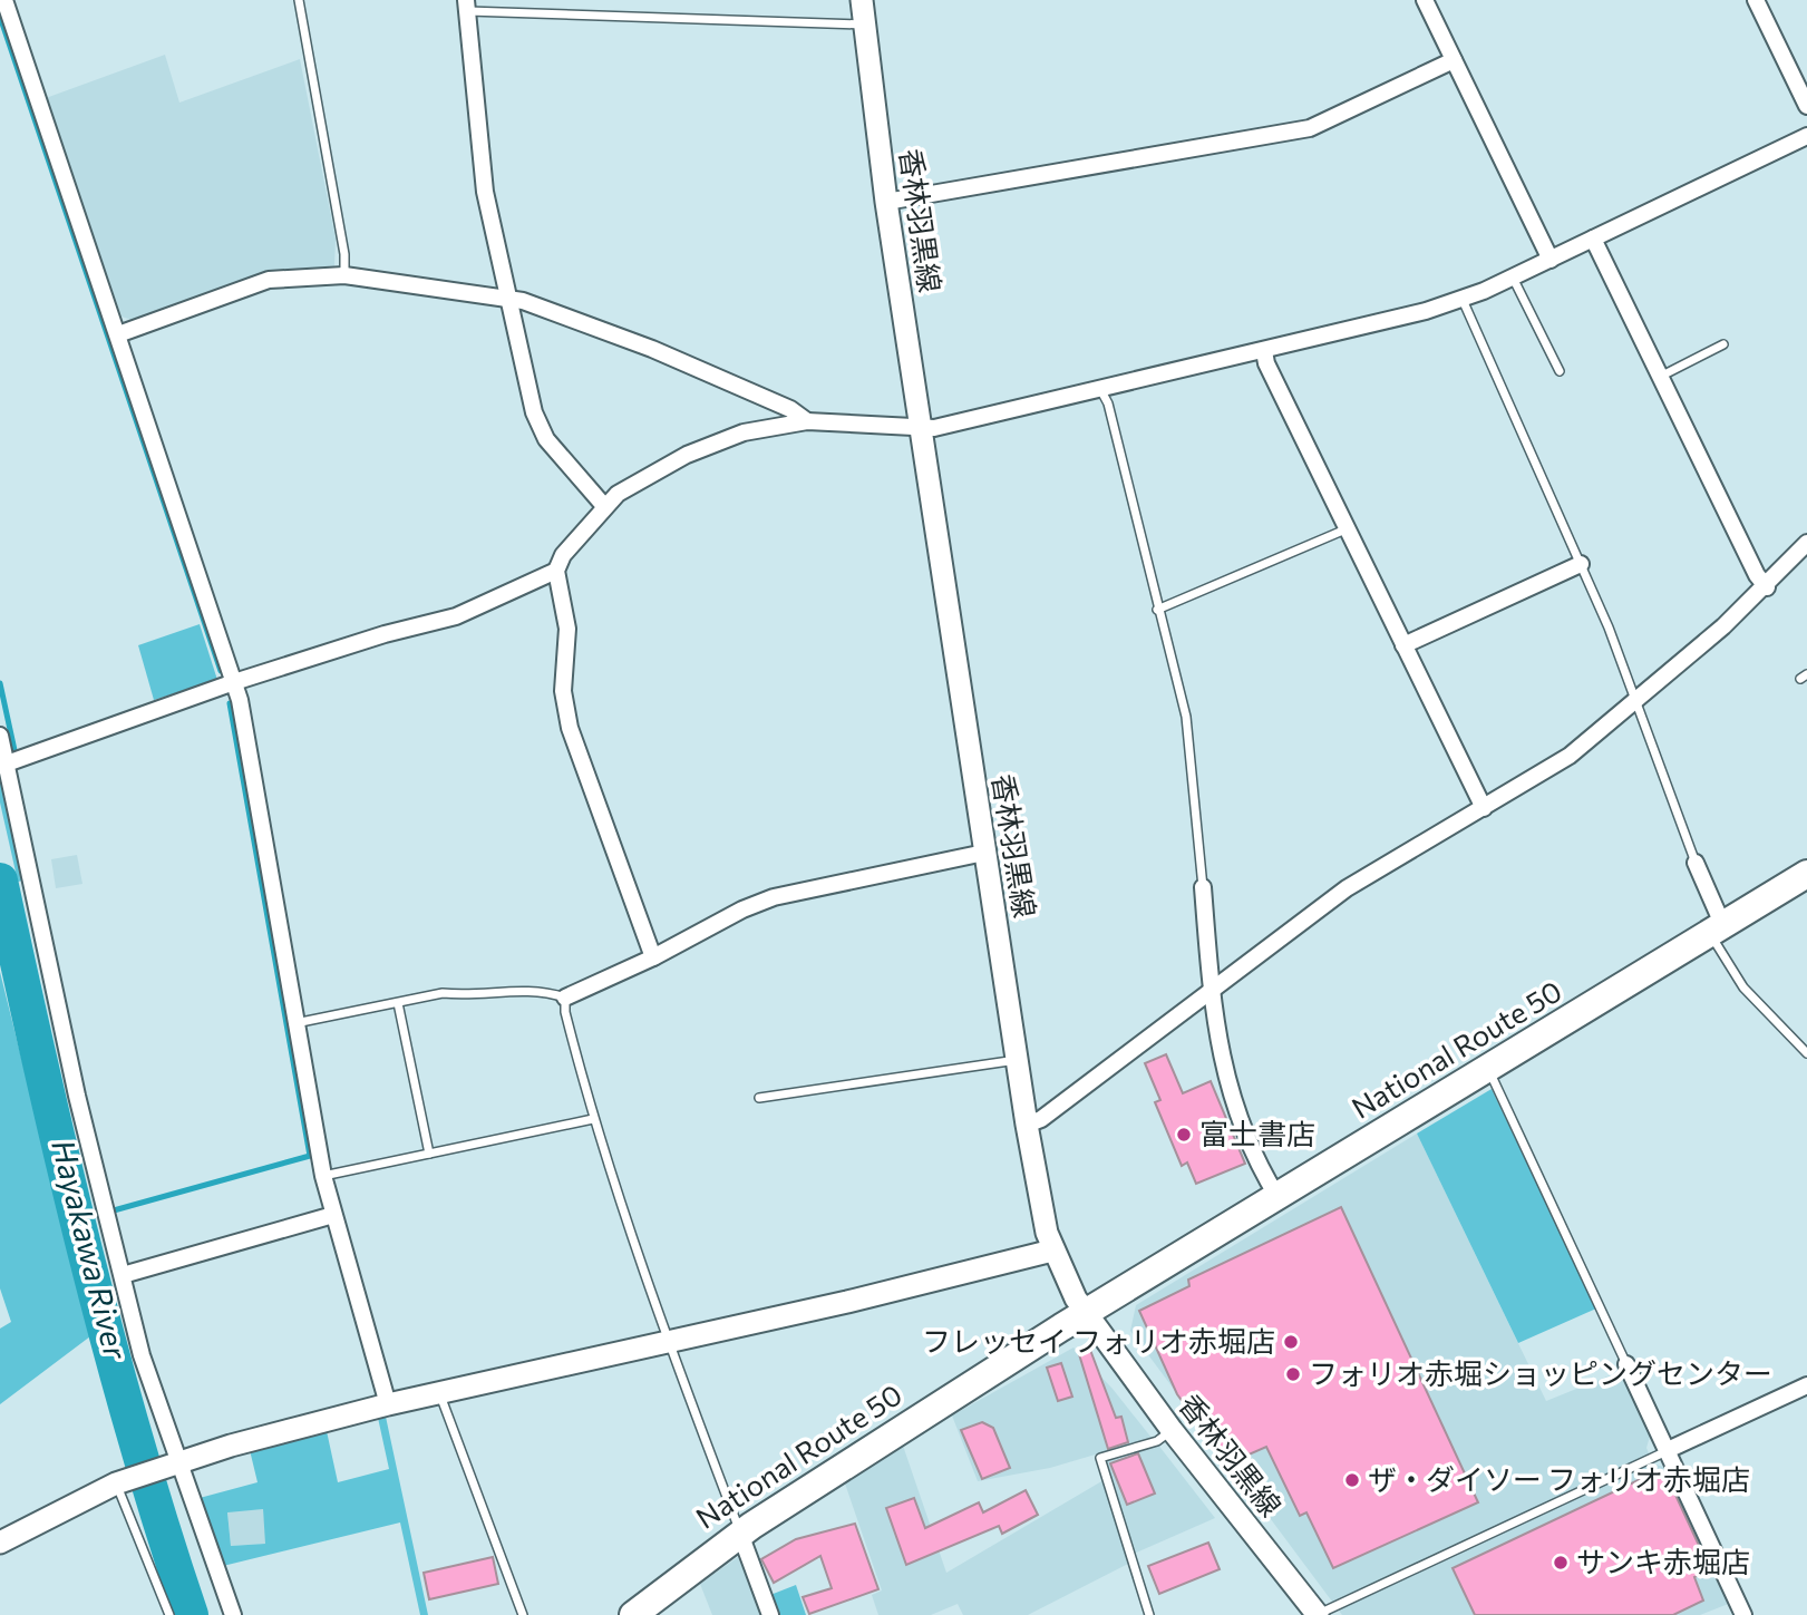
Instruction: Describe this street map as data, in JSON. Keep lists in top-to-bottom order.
{
  "streets": {
    "highway": ["National Route 50"],
    "main road": ["香林羽黒線"]
  },
  "crossings": [
    ["香林羽黒線", "National Route 50"]
  ],
  "water": ["Hayakawa River"],
  "places": [
    "富士書店",
    "フレッセイ フォリオ赤堀店",
    "フォリオ赤堀ショッピングセンター",
    "ザ・ダイソー フォリオ赤堀店",
    "サンキ赤堀店"
  ]
}
